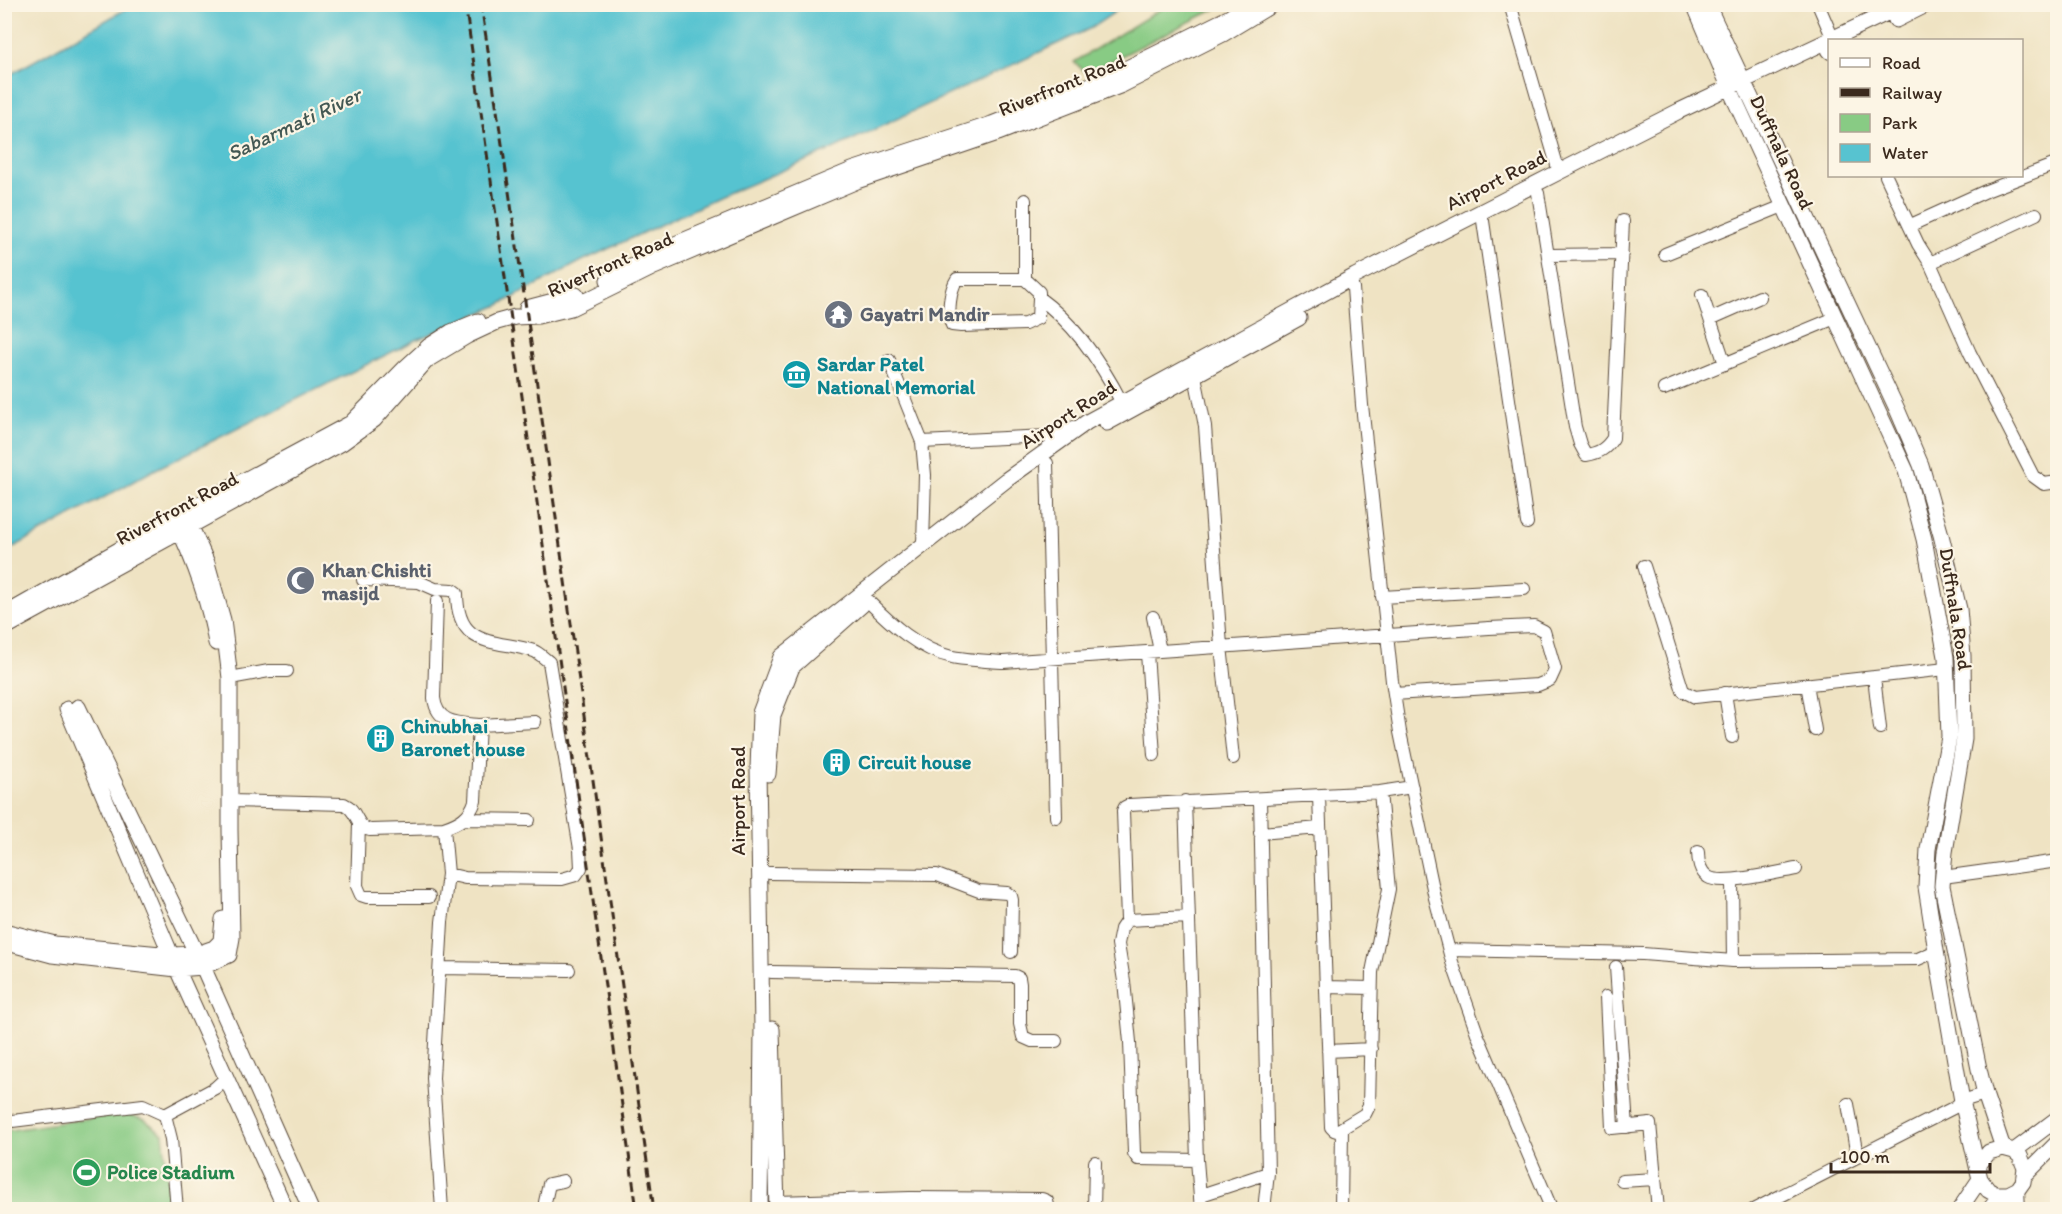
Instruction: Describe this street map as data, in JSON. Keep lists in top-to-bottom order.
{
  "streets": {
    "main road": ["Riverfront Road", "Duffnala Road", "Airport Road"]
  },
  "crossings": [
    ["Duffnala Road", "Airport Road"]
  ],
  "water": ["Sabarmati River"],
  "places": {
    "temple": ["Gayatri Mandir"],
    "museum": ["Sardar Patel National Memorial"],
    "mosque": ["Khan Chishti masijd"],
    "building": ["Chinubhai Baronet house", "Circuit house"],
    "sports": ["Police Stadium"]
  },
  "legend": [
    "Road",
    "Railway",
    "Park",
    "Water"
  ],
  "scale_bar": "100 m"
}
